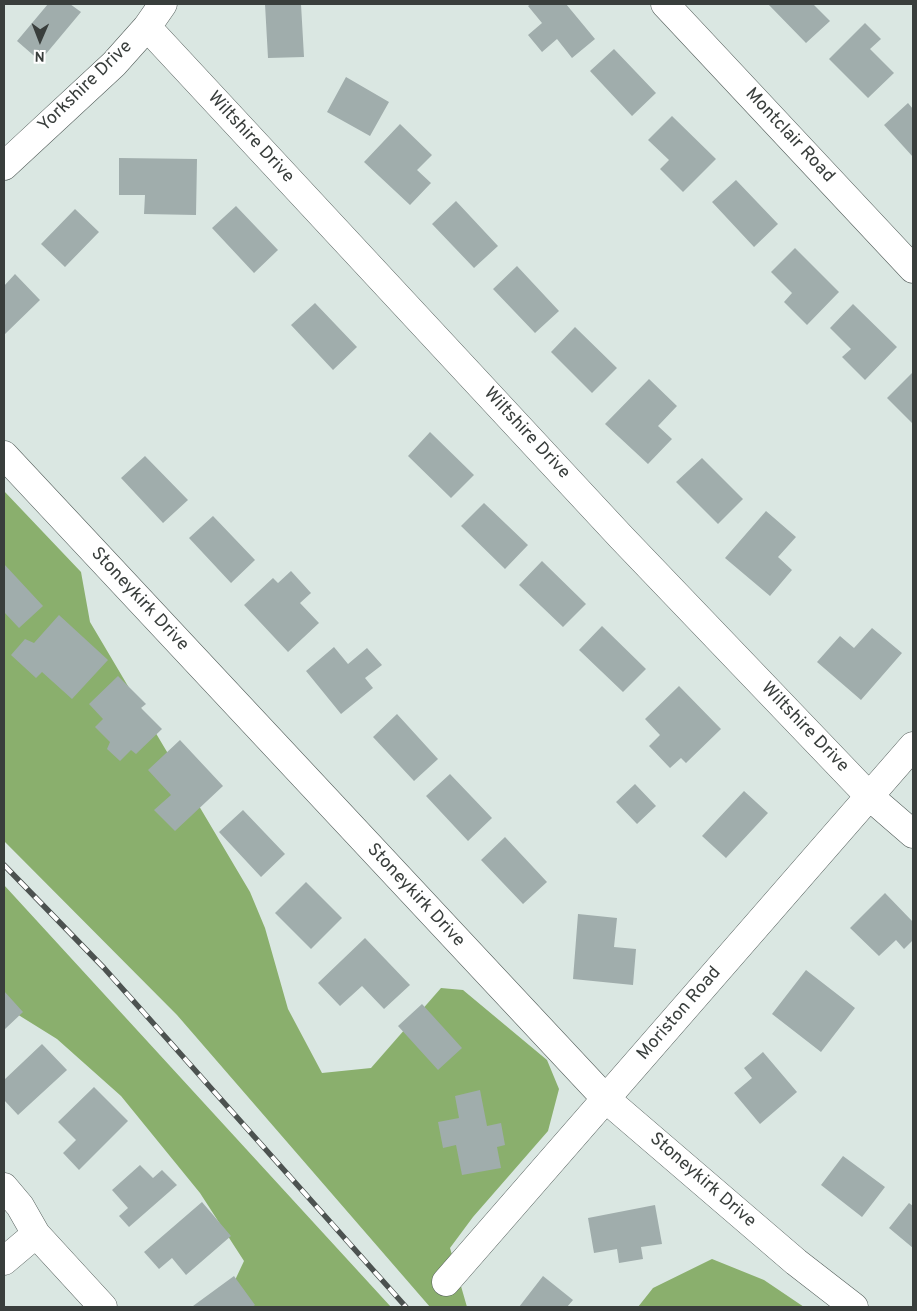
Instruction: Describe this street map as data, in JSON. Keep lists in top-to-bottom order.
{
  "streets": {
    "street": [
      "Yorkshire Drive",
      "Montclair Road",
      "Wiltshire Drive",
      "Stoneykirk Drive",
      "Moriston Road"
    ]
  },
  "crossings": [
    ["Yorkshire Drive", "Wiltshire Drive"],
    ["Wiltshire Drive", "Moriston Road"],
    ["Stoneykirk Drive", "Moriston Road"]
  ],
  "north": "bottom"
}
